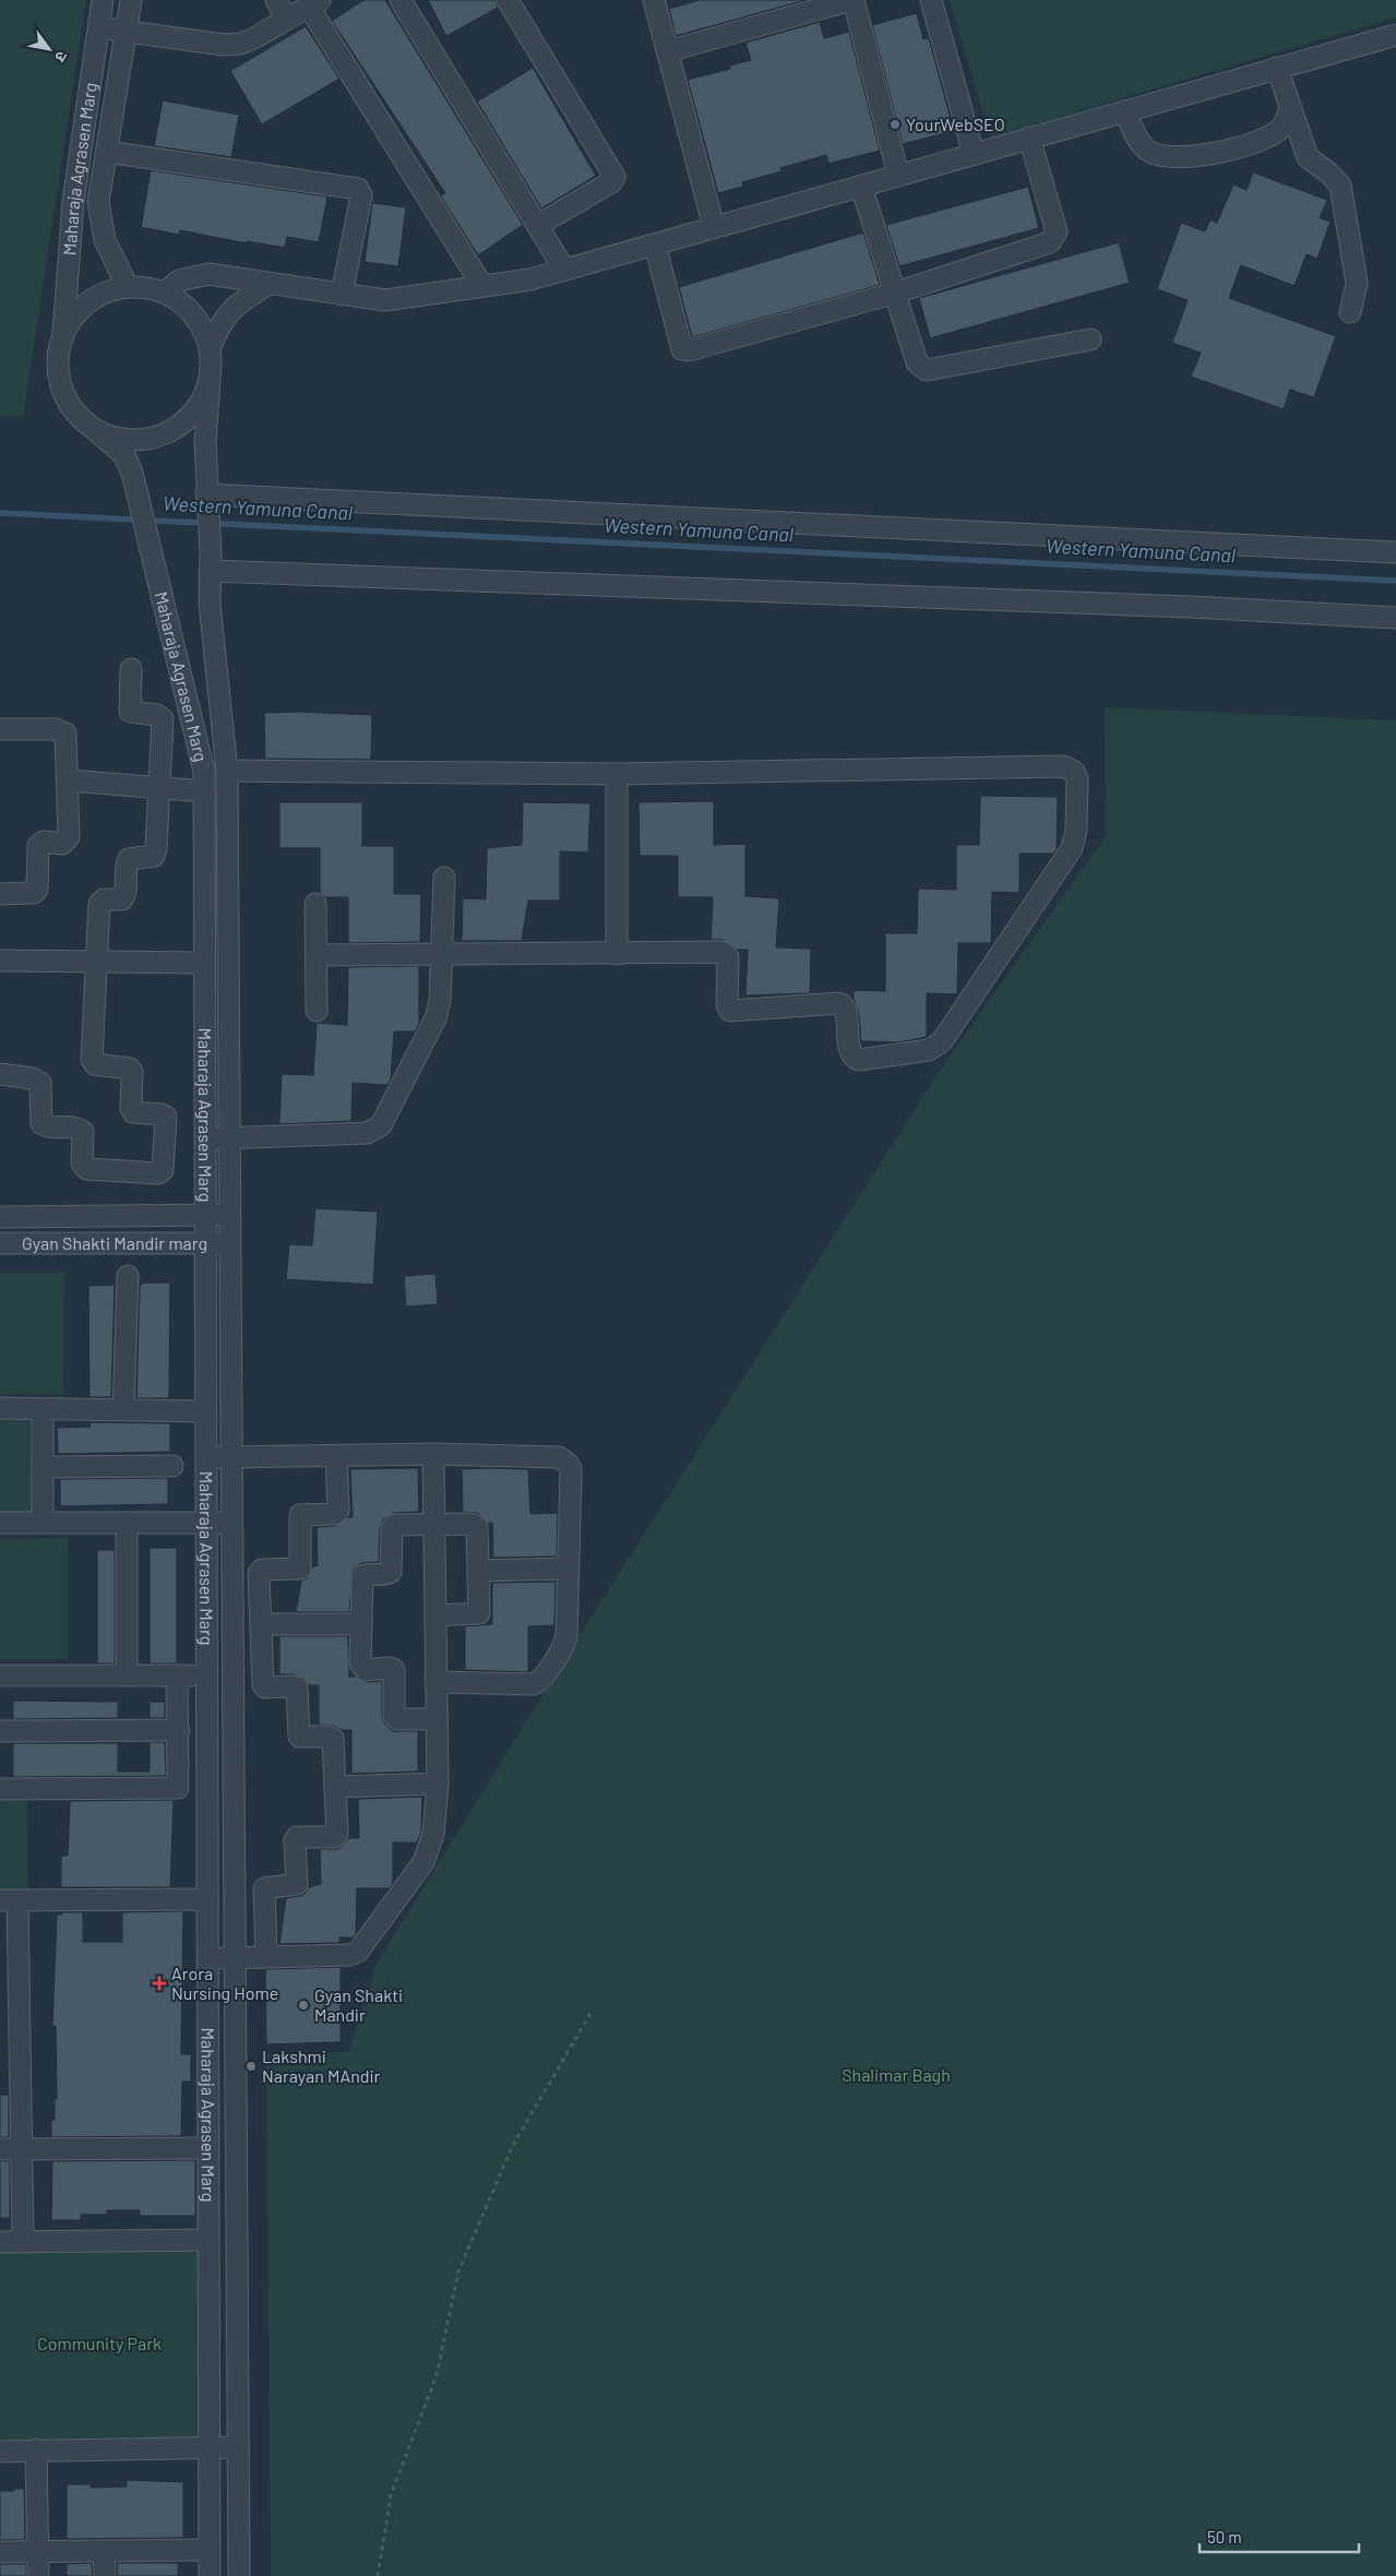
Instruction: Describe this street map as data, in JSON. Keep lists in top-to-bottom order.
{
  "streets": {
    "street": ["Maharaja Agrasen Marg", "Gyan Shakti Mandir marg"]
  },
  "crossings": [
    ["Maharaja Agrasen Marg", "Gyan Shakti Mandir marg"]
  ],
  "water": ["Western Yamuna Canal"],
  "parks": ["Shalimar Bagh", "Community Park"],
  "places": {
    "other": ["YourWebSEO", "Gyan Shakti Mandir", "Lakshmi Narayan MAndir"],
    "health": ["Arora Nursing Home"]
  },
  "scale_bar": "50 m",
  "north": "bottom right"
}
